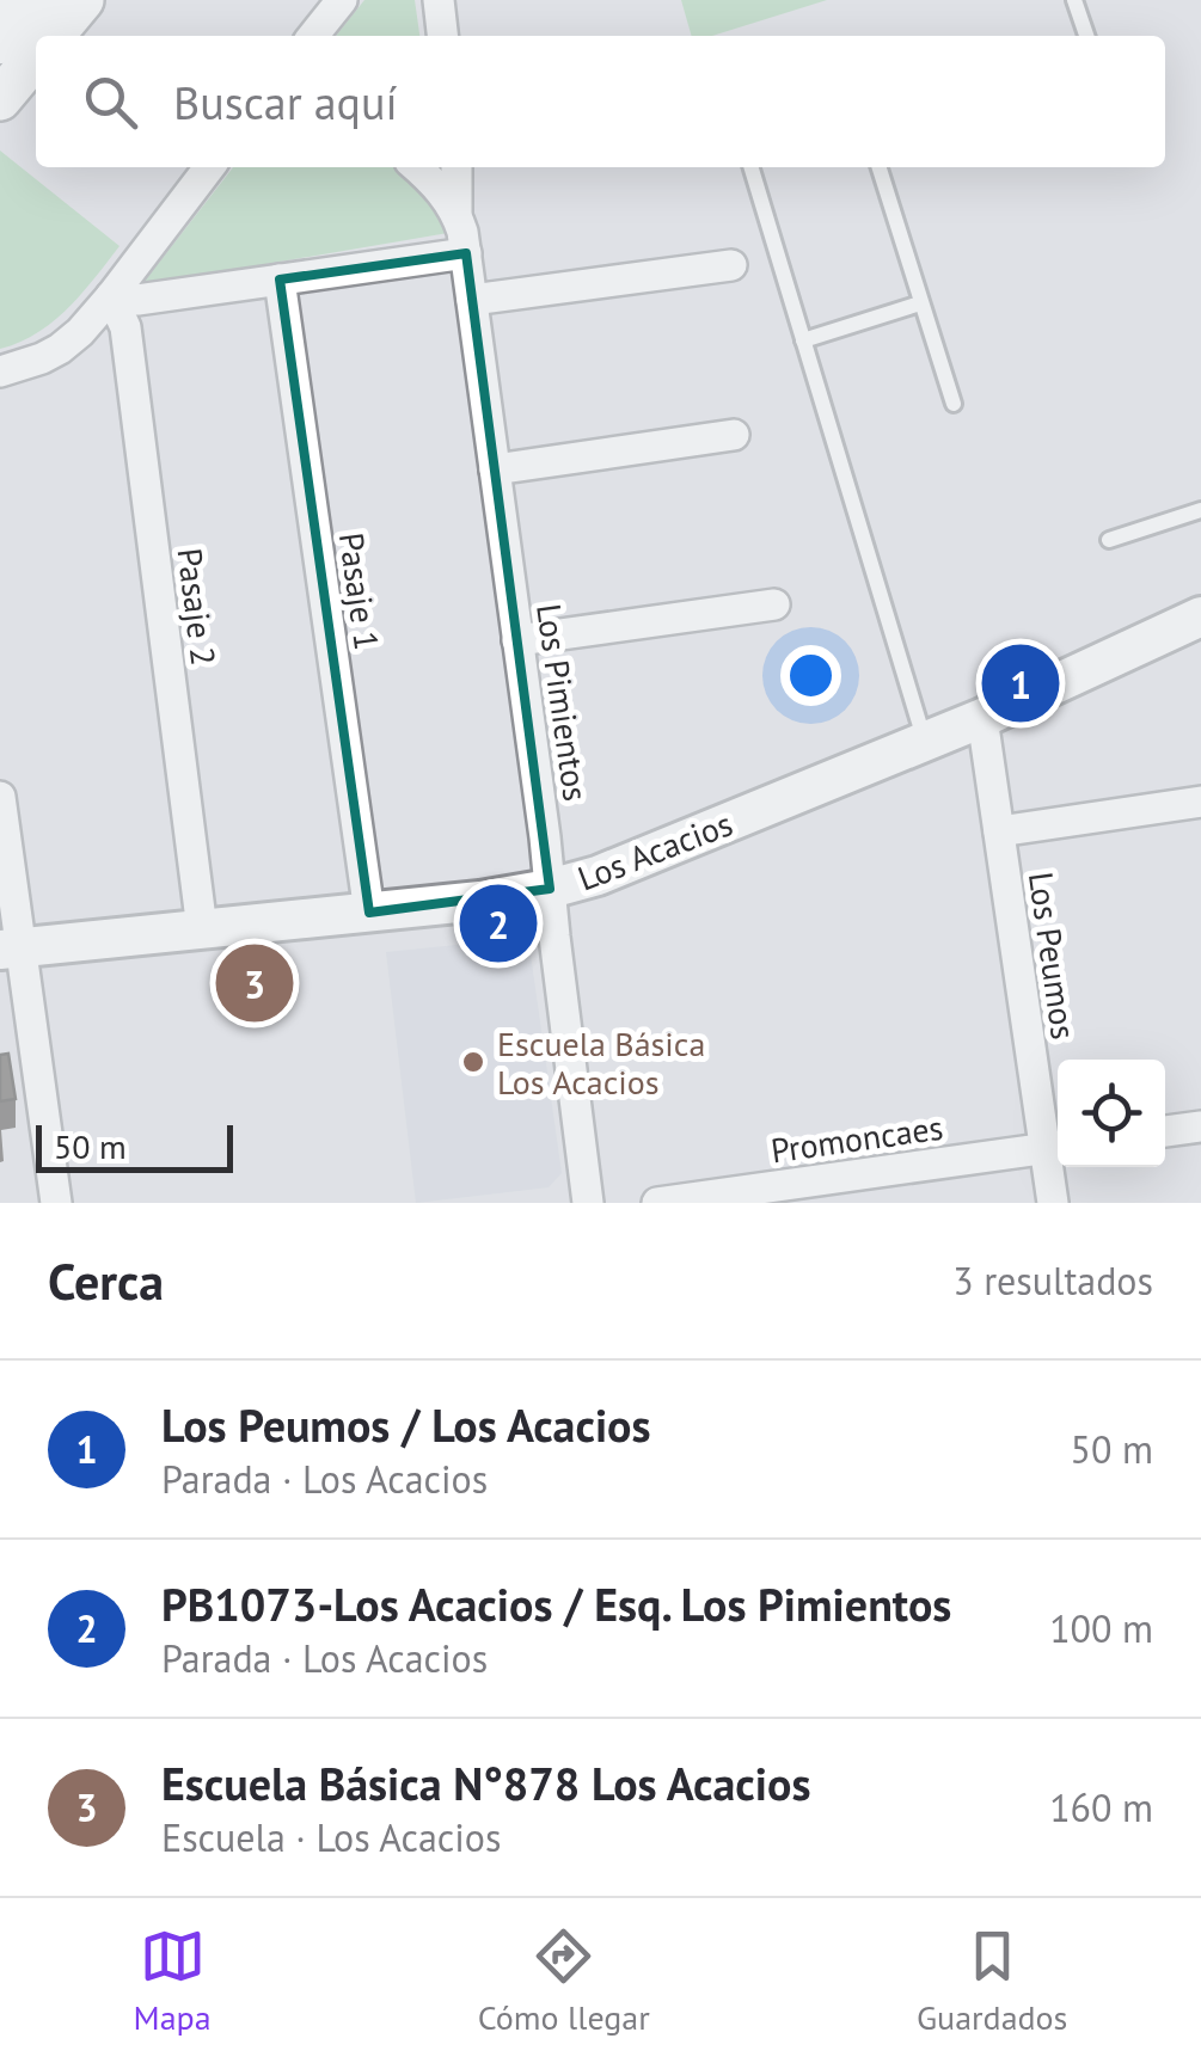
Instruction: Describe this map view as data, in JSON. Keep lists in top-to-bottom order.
{
  "streets": {
    "street": [
      "Pasaje 1",
      "Pasaje 2",
      "Los Pimientos",
      "Los Acacios",
      "Los Peumos",
      "Promoncaes"
    ]
  },
  "crossings": [
    ["Pasaje 1", "Los Acacios"],
    ["Pasaje 2", "Los Acacios"],
    ["Los Pimientos", "Los Acacios"],
    ["Los Acacios", "Los Peumos"],
    ["Los Peumos", "Promoncaes"]
  ],
  "places": ["Escuela Básica Los Acacios"],
  "scale_bar": "50 m",
  "page": {
    "search": "Buscar aquí",
    "pins": ["1", "2", "3"],
    "scale": "50 m",
    "heading": ["Cerca", "3 resultados"],
    "list": [
      {
        "mark": "1",
        "name": "Los Peumos / Los Acacios",
        "note": "Parada · Los Acacios",
        "value": "50 m"
      },
      {
        "mark": "2",
        "name": "PB1073-Los Acacios / Esq. Los Pimientos",
        "note": "Parada · Los Acacios",
        "value": "100 m"
      },
      {
        "mark": "3",
        "name": "Escuela Básica N°878 Los Acacios",
        "note": "Escuela · Los Acacios",
        "value": "160 m"
      }
    ],
    "nav": ["Mapa", "Cómo llegar", "Guardados"]
  }
}
